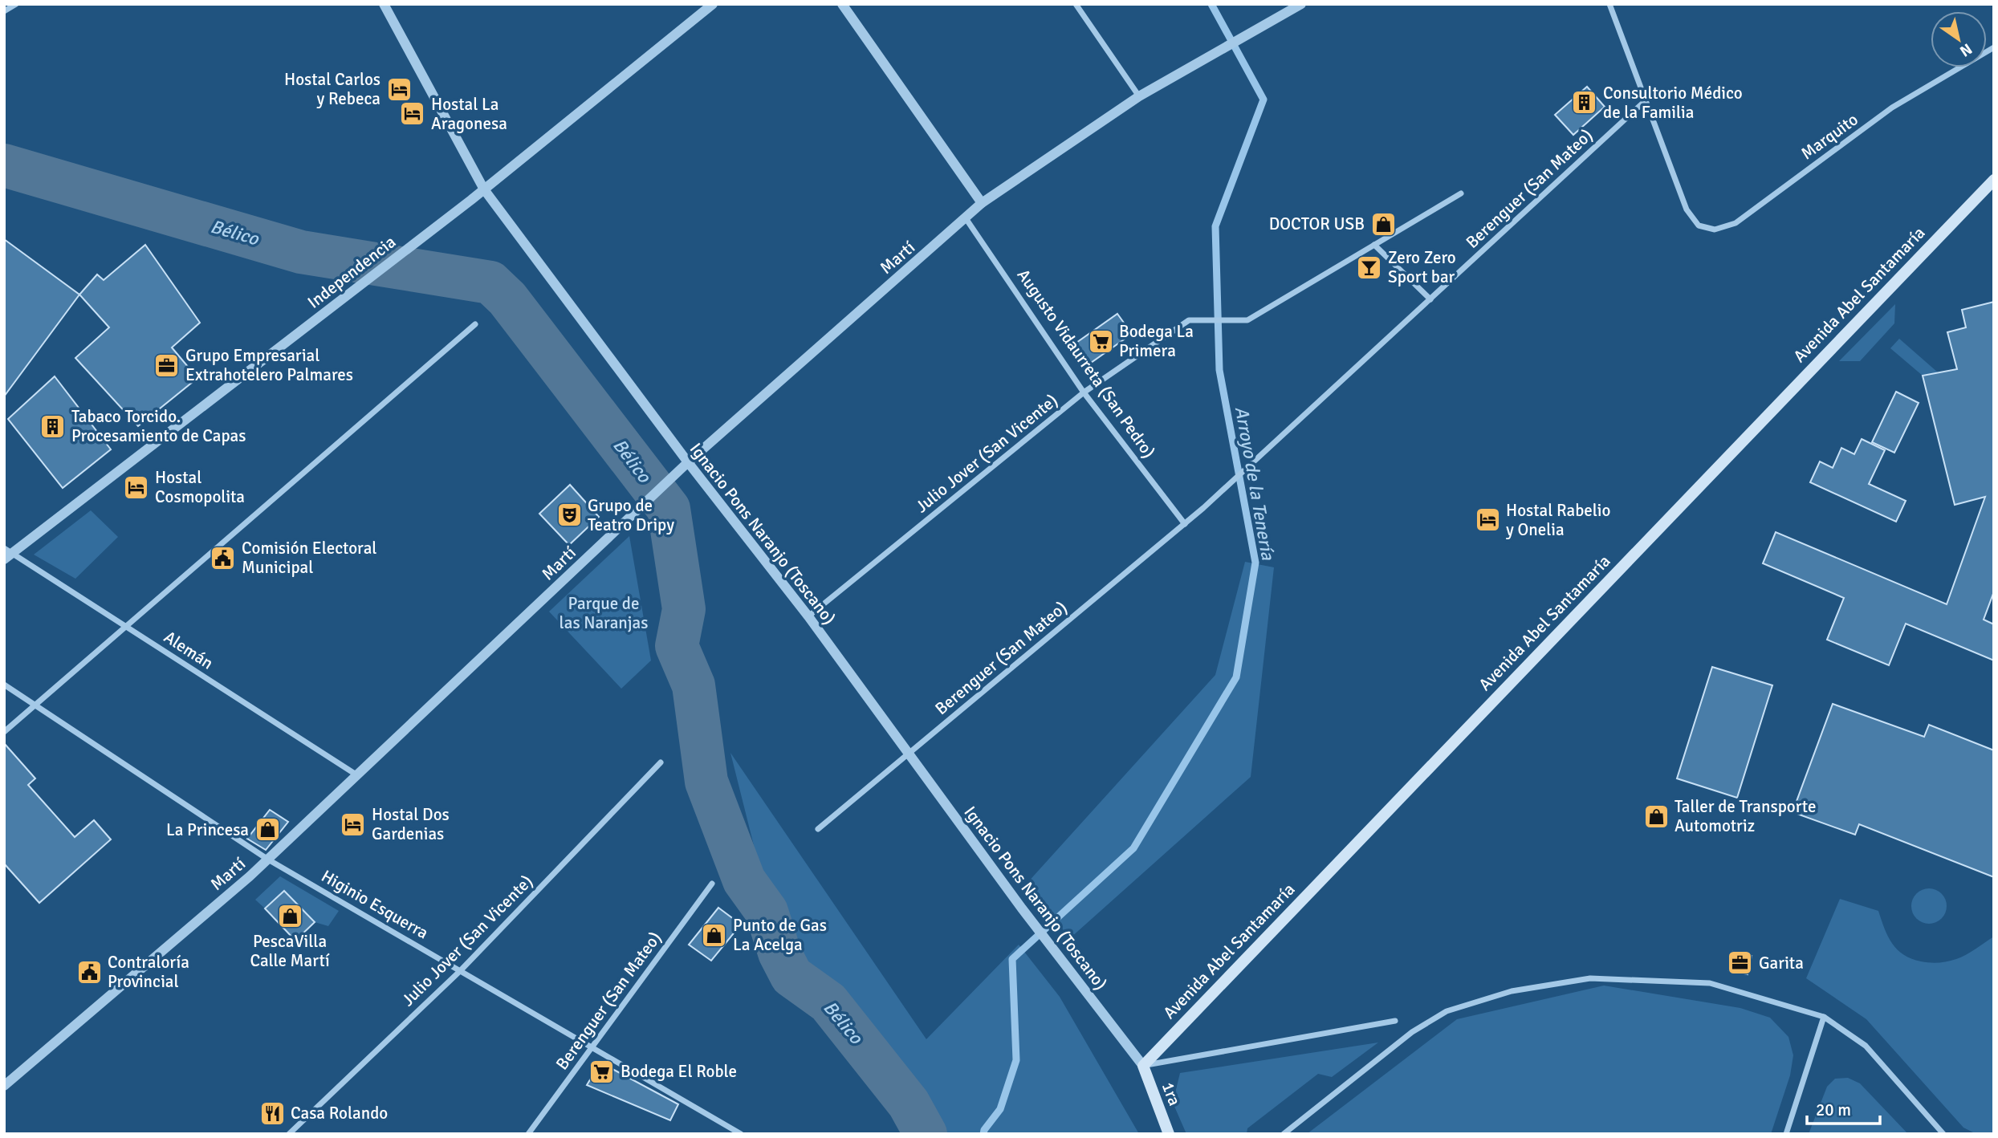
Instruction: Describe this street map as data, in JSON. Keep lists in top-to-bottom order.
{
  "streets": {
    "main road": ["Avenida Abel Santamaría", "1ra"],
    "street": [
      "Marquito",
      "Berenguer (San Mateo)",
      "Martí",
      "Independencia",
      "Augusto Vidaurreta (San Pedro)",
      "Julio Jover (San Vicente)",
      "Ignacio Pons Naranjo (Toscano)",
      "Alemán",
      "Higinio Esquerra"
    ]
  },
  "crossings": [
    ["Marquito", "Berenguer (San Mateo)"],
    ["Berenguer (San Mateo)", "Augusto Vidaurreta (San Pedro)"],
    ["Berenguer (San Mateo)", "Ignacio Pons Naranjo (Toscano)"],
    ["Berenguer (San Mateo)", "Higinio Esquerra"],
    ["Martí", "Augusto Vidaurreta (San Pedro)"],
    ["Martí", "Ignacio Pons Naranjo (Toscano)"],
    ["Martí", "Alemán"],
    ["Martí", "Higinio Esquerra"],
    ["Independencia", "Ignacio Pons Naranjo (Toscano)"],
    ["Independencia", "Alemán"],
    ["Avenida Abel Santamaría", "Ignacio Pons Naranjo (Toscano)"],
    ["Avenida Abel Santamaría", "1ra"],
    ["Augusto Vidaurreta (San Pedro)", "Julio Jover (San Vicente)"],
    ["Julio Jover (San Vicente)", "Ignacio Pons Naranjo (Toscano)"],
    ["Julio Jover (San Vicente)", "Higinio Esquerra"],
    ["Ignacio Pons Naranjo (Toscano)", "1ra"]
  ],
  "water": ["Bélico", "Arroyo de la Tenería"],
  "parks": ["Parque de las Naranjas"],
  "places": {
    "hotel": [
      "Hostal Carlos y Rebeca",
      "Hostal La Aragonesa",
      "Hostal Cosmopolita",
      "Hostal Rabelio y Onelia",
      "Hostal Dos Gardenias"
    ],
    "building": ["Consultorio Médico de la Familia", "Tabaco Torcido. Procesamiento de Capas"],
    "shop": [
      "DOCTOR USB",
      "Taller de Transporte Automotriz",
      "La Princesa",
      "PescaVilla Calle Martí",
      "Punto de Gas La Acelga"
    ],
    "bar": ["Zero Zero Sport bar"],
    "supermarket": ["Bodega La Primera", "Bodega El Roble"],
    "office": ["Grupo Empresarial Extrahotelero Palmares", "Garita"],
    "theatre": ["Grupo de Teatro Dripy"],
    "public building": ["Comisión Electoral Municipal", "Contraloría Provincial"],
    "restaurant": ["Casa Rolando"]
  },
  "scale_bar": "20 m",
  "north": "bottom right"
}
